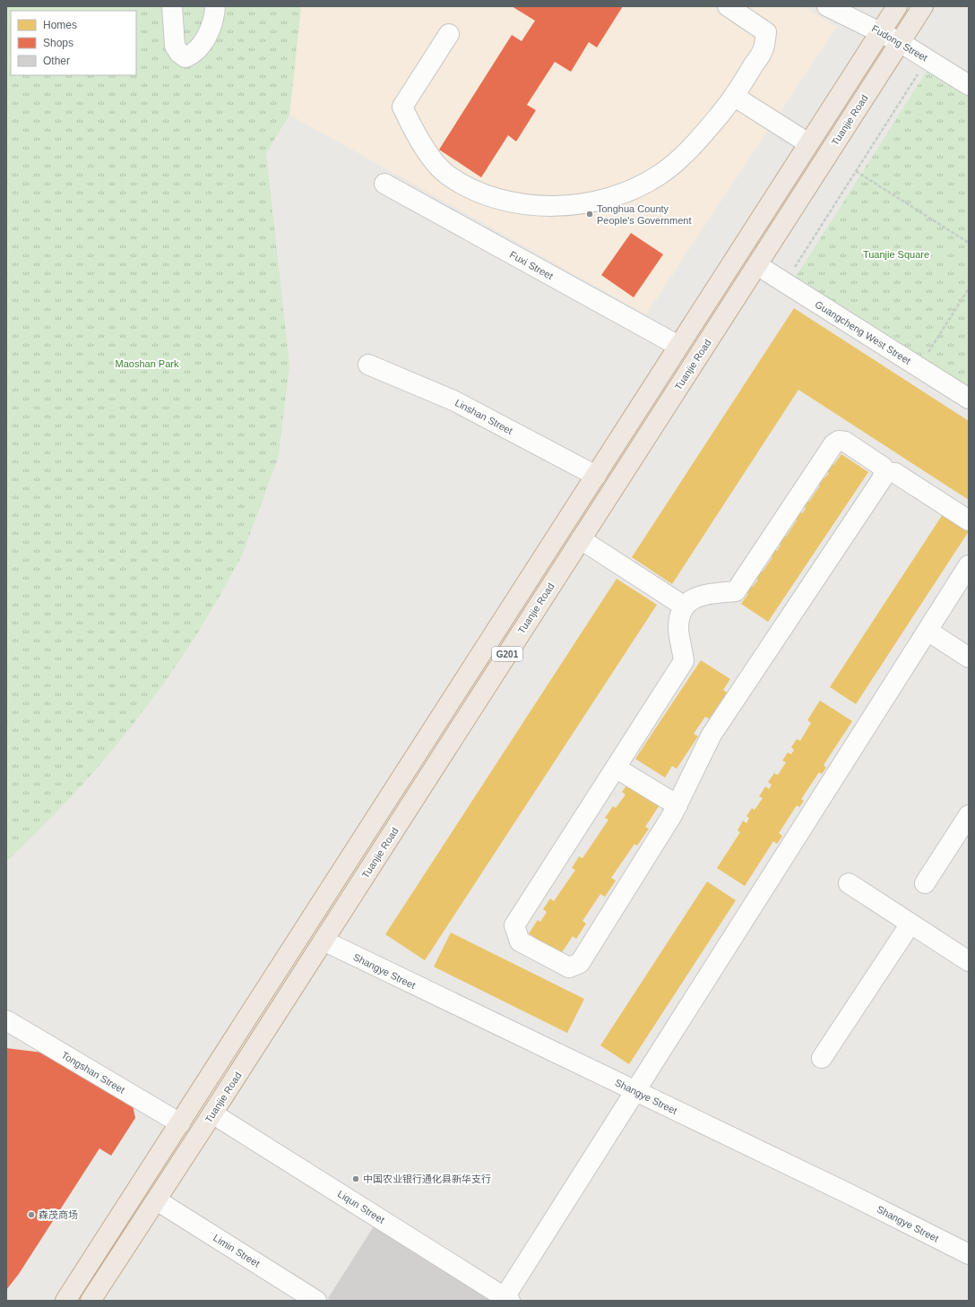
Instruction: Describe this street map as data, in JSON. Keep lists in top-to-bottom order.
{
  "streets": {
    "highway": ["Tuanjie Road", "G201"],
    "street": [
      "Fudong Street",
      "Fuxi Street",
      "Guangcheng West Street",
      "Linshan Street",
      "Shangye Street",
      "Tongshan Street",
      "Liqun Street",
      "Limin Street"
    ]
  },
  "crossings": [
    ["Fudong Street", "Tuanjie Road"],
    ["Fudong Street", "G201"],
    ["Tuanjie Road", "Guangcheng West Street"],
    ["Tuanjie Road", "Shangye Street"],
    ["Tuanjie Road", "Liqun Street"],
    ["Tuanjie Road", "Limin Street"],
    ["Fuxi Street", "G201"],
    ["Linshan Street", "G201"],
    ["G201", "Tongshan Street"]
  ],
  "parks": ["Tuanjie Square", "Maoshan Park"],
  "places": ["Tonghua County People's Government", "中国农业银行通化县新华支行", "森茂商场"],
  "legend": ["Homes", "Shops", "Other"]
}
